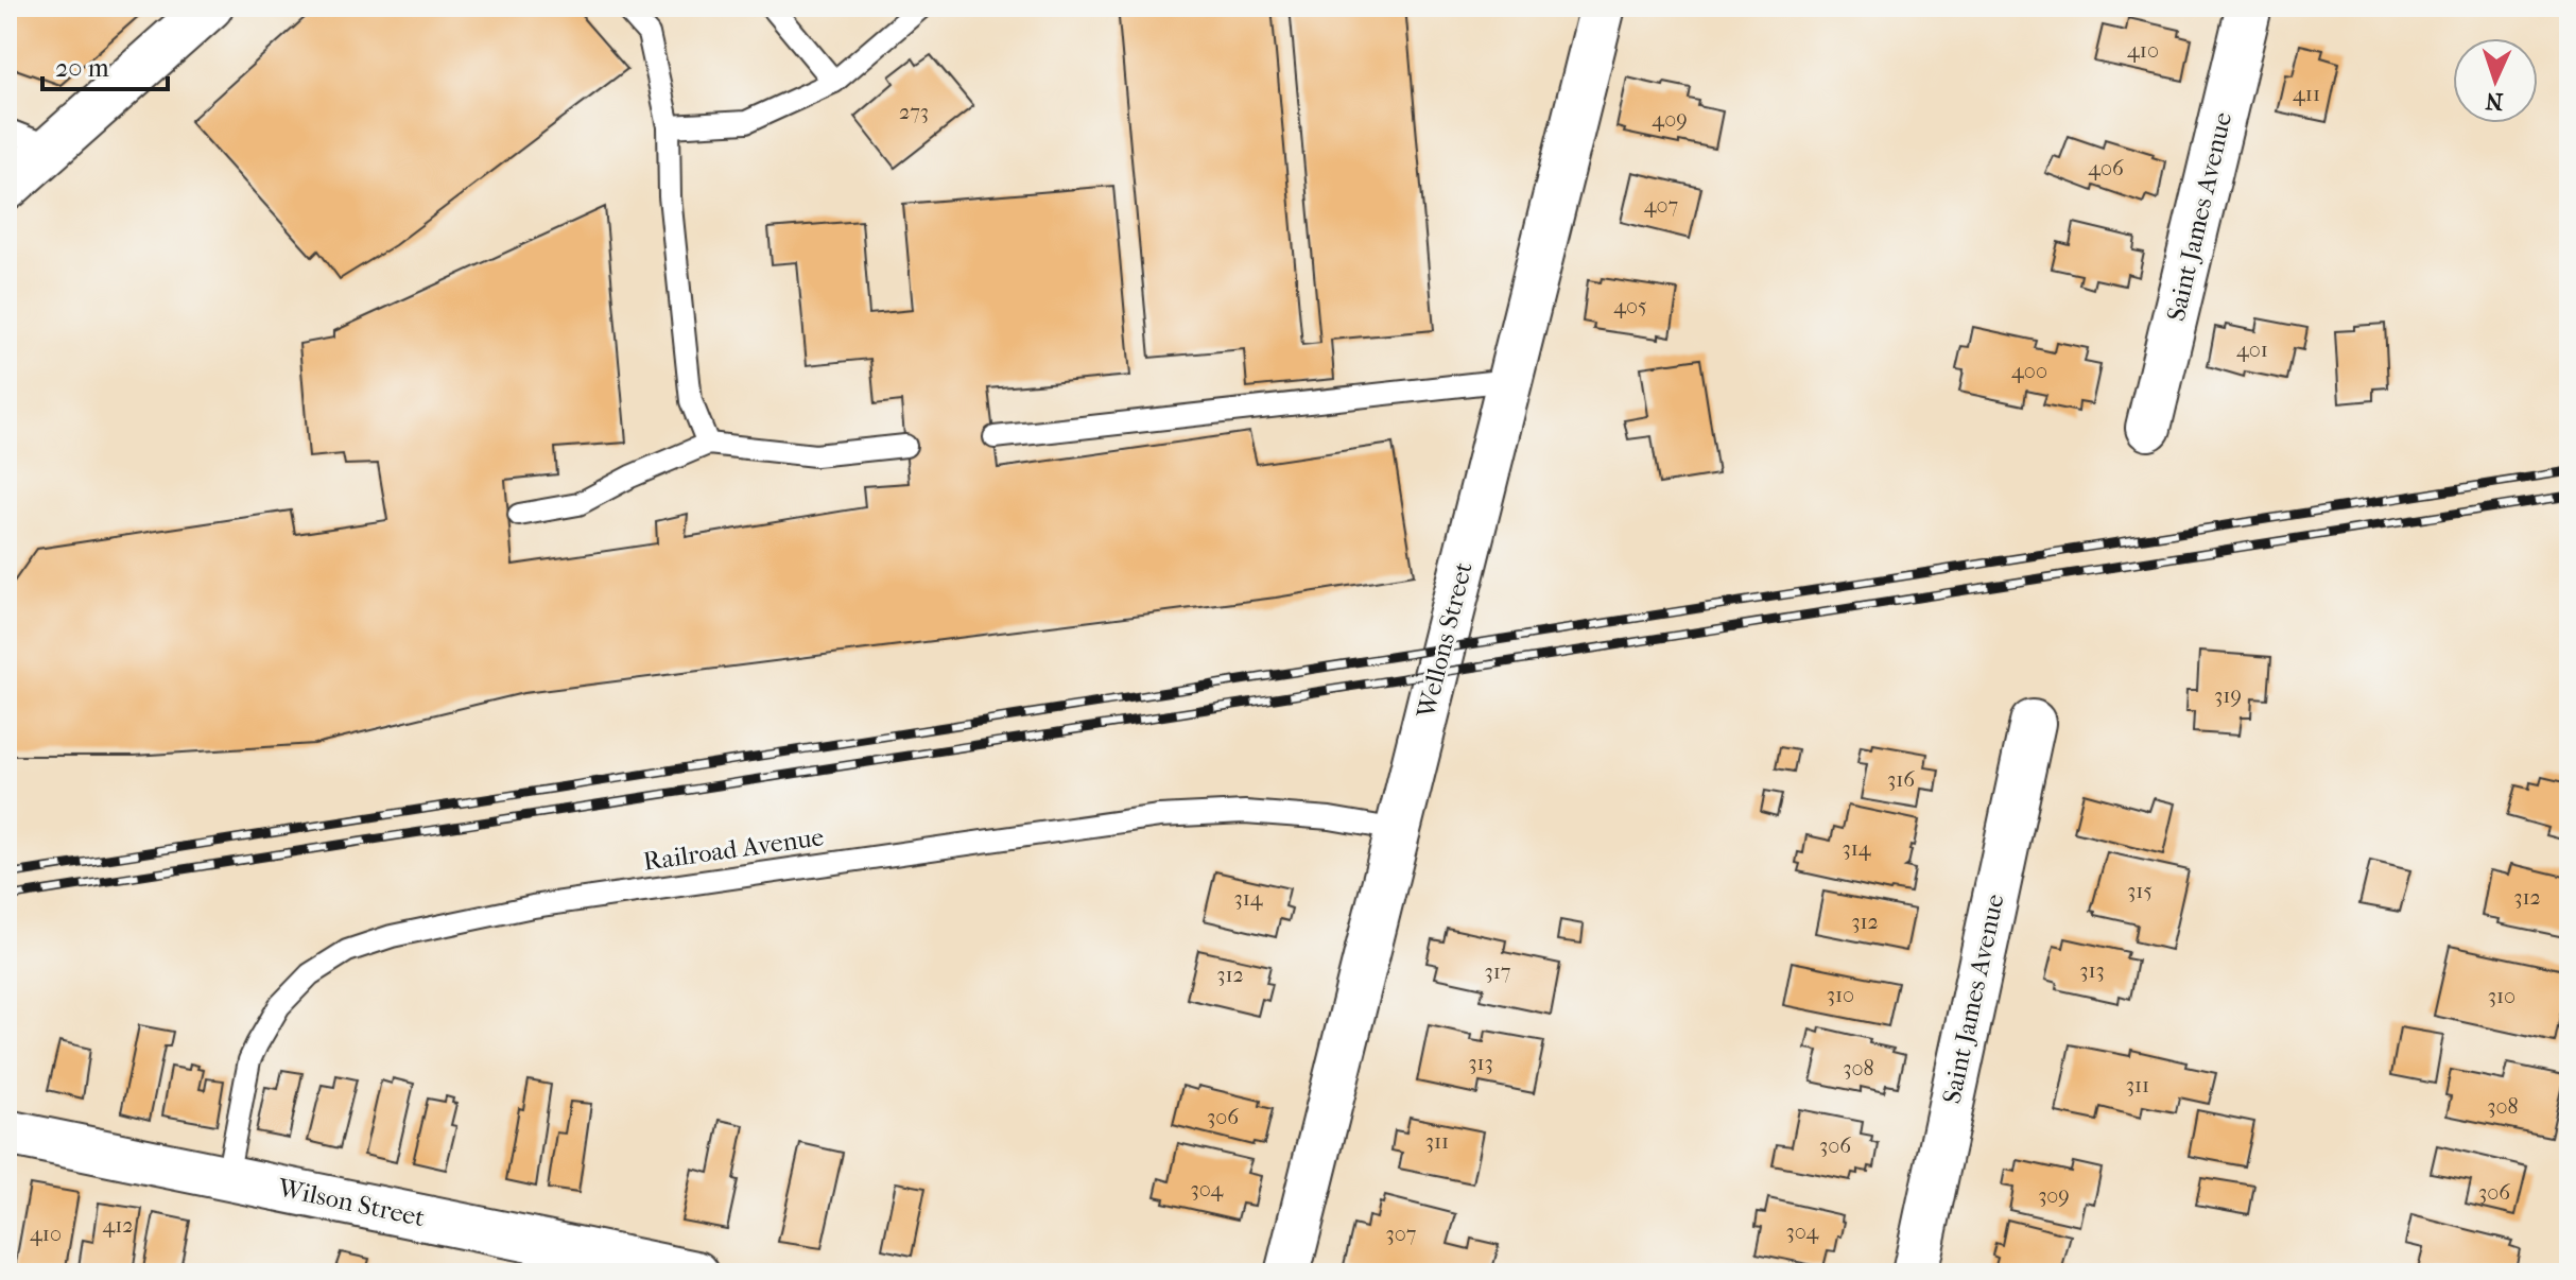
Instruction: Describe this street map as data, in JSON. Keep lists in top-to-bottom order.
{
  "streets": {
    "street": ["Saint James Avenue", "Wellons Street", "Wilson Street"],
    "lane": ["Railroad Avenue"]
  },
  "crossings": [
    ["Wellons Street", "Railroad Avenue"],
    ["Railroad Avenue", "Wilson Street"]
  ],
  "house_numbers": [
    "410",
    "411",
    "273",
    "409",
    "406",
    "407",
    "405",
    "401",
    "400",
    "319",
    "316",
    "314",
    "315",
    "312",
    "314",
    "312",
    "313",
    "317",
    "312",
    "310",
    "310",
    "313",
    "308",
    "311",
    "308",
    "306",
    "311",
    "306",
    "304",
    "306",
    "309",
    "412",
    "304",
    "410",
    "307"
  ],
  "scale_bar": "20 m",
  "north": "bottom"
}
